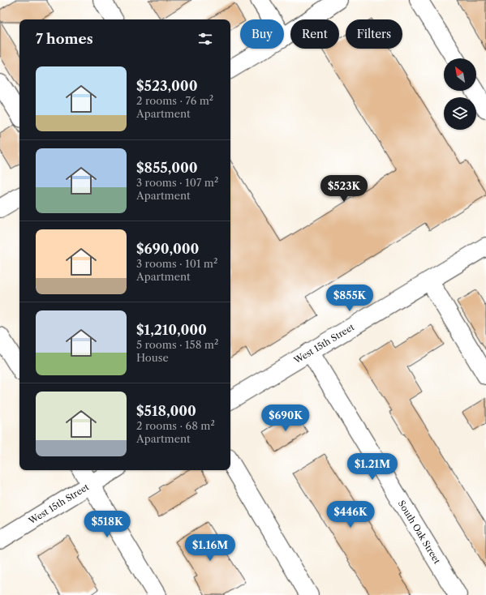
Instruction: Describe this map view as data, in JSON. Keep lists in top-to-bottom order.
{
  "streets": {
    "street": ["West 15th Street", "South Oak Street"]
  },
  "crossings": [
    ["West 15th Street", "South Oak Street"]
  ],
  "north": "top left",
  "page": {
    "chip": ["Buy", "Rent", "Filters"],
    "heading": "7 homes",
    "list": [
      {
        "name": "$523,000",
        "note": "2 rooms · 76 m² · Apartment"
      },
      {
        "name": "$855,000",
        "note": "3 rooms · 107 m² · Apartment"
      },
      {
        "name": "$690,000",
        "note": "3 rooms · 101 m² · Apartment"
      },
      {
        "name": "$1,210,000",
        "note": "5 rooms · 158 m² · House"
      },
      {
        "name": "$518,000",
        "note": "2 rooms · 68 m² · Apartment"
      }
    ],
    "price": [
      "$523K",
      "$855K",
      "$690K",
      "$1.21M",
      "$446K",
      "$518K",
      "$1.16M"
    ]
  }
}
